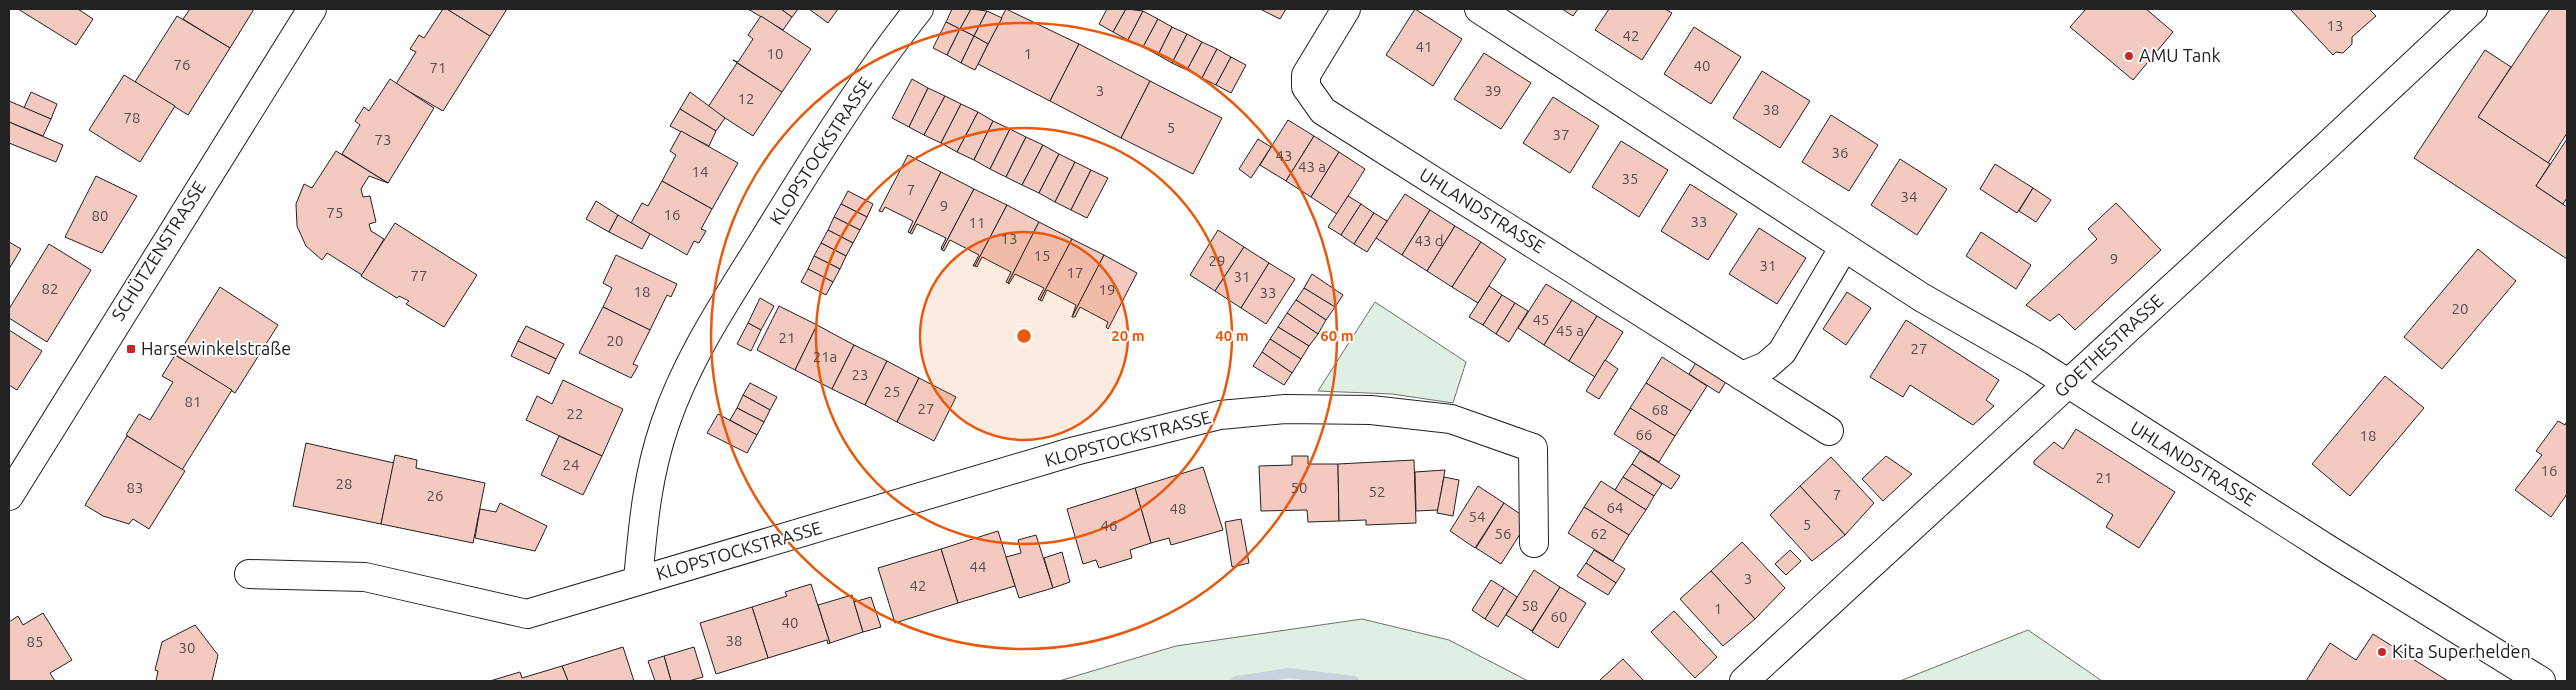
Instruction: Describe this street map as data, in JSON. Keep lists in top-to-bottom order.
{
  "streets": {
    "street": [
      "KLOPSTOCKSTRASSE",
      "UHLANDSTRASSE",
      "SCHÜTZENSTRASSE",
      "GOETHESTRASSE"
    ]
  },
  "crossings": [
    ["UHLANDSTRASSE", "GOETHESTRASSE"]
  ],
  "places": {
    "other": ["AMU Tank", "Kita Superhelden"],
    "transit": ["Harsewinkelstraße"]
  },
  "house_numbers": [
    "13",
    "42",
    "41",
    "10",
    "1",
    "76",
    "40",
    "71",
    "3",
    "39",
    "12",
    "38",
    "78",
    "5",
    "37",
    "73",
    "36",
    "43",
    "43 a",
    "14",
    "35",
    "7",
    "34",
    "9",
    "75",
    "16",
    "80",
    "33",
    "11",
    "13",
    "43 d",
    "15",
    "9",
    "29",
    "31",
    "17",
    "77",
    "31",
    "82",
    "19",
    "18",
    "33",
    "20",
    "45",
    "45 a",
    "21",
    "20",
    "27",
    "21a",
    "23",
    "25",
    "81",
    "27",
    "68",
    "22",
    "66",
    "18",
    "24",
    "16",
    "21",
    "28",
    "83",
    "50",
    "52",
    "7",
    "26",
    "64",
    "48",
    "54",
    "5",
    "46",
    "56",
    "62",
    "44",
    "3",
    "42",
    "58",
    "1",
    "60",
    "40",
    "38",
    "85",
    "30"
  ],
  "rings": ["20 m", "40 m", "60 m"]
}
